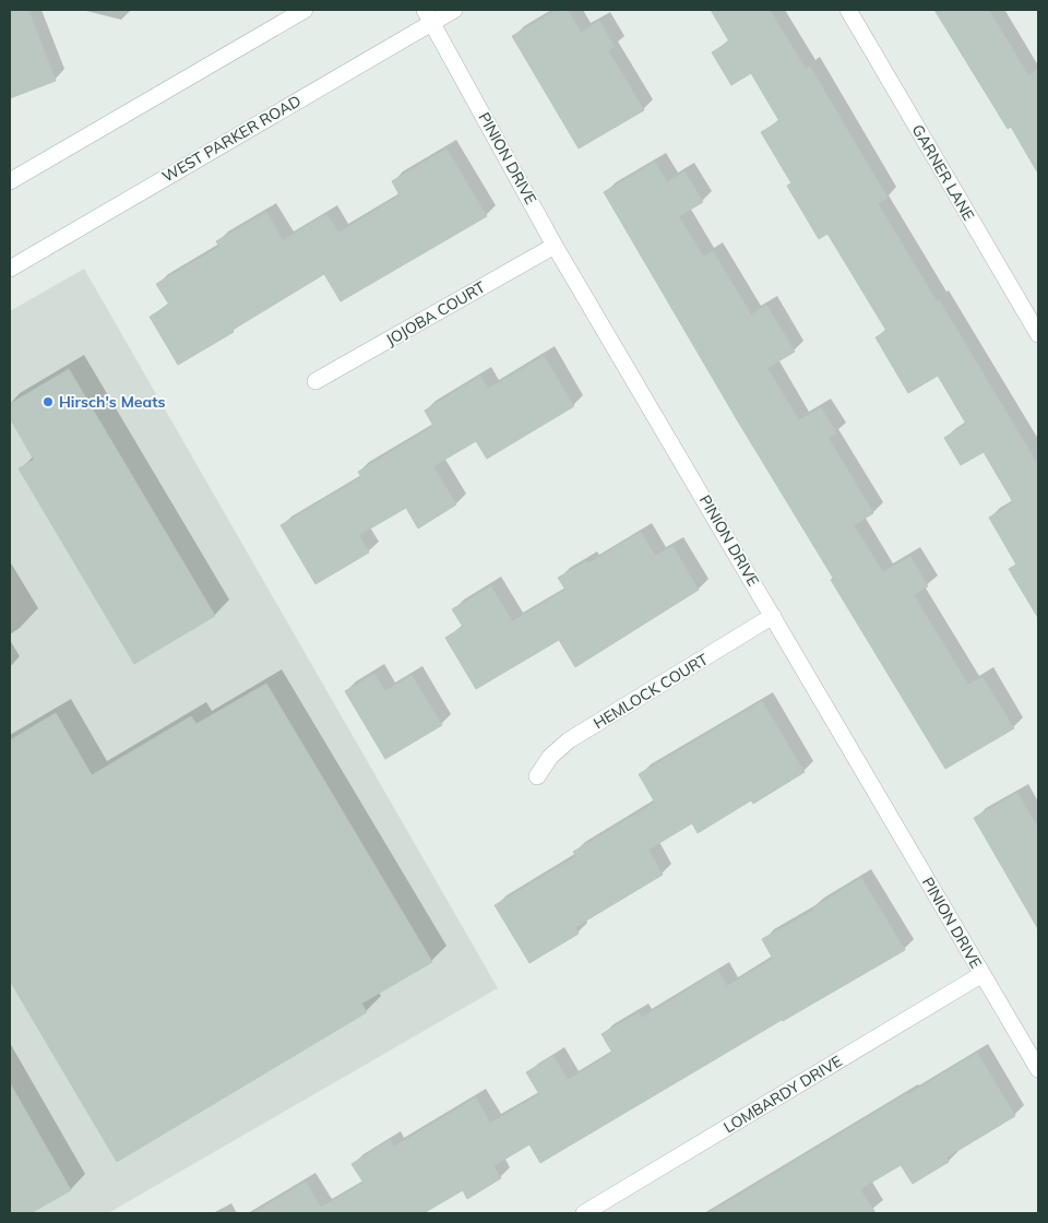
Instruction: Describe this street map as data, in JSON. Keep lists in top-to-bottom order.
{
  "streets": {
    "street": [
      "WEST PARKER ROAD",
      "PINION DRIVE",
      "GARNER LANE",
      "JOJOBA COURT",
      "HEMLOCK COURT",
      "LOMBARDY DRIVE"
    ]
  },
  "crossings": [
    ["WEST PARKER ROAD", "PINION DRIVE"],
    ["PINION DRIVE", "JOJOBA COURT"],
    ["PINION DRIVE", "HEMLOCK COURT"],
    ["PINION DRIVE", "LOMBARDY DRIVE"]
  ],
  "places": ["Hirsch's Meats"]
}
